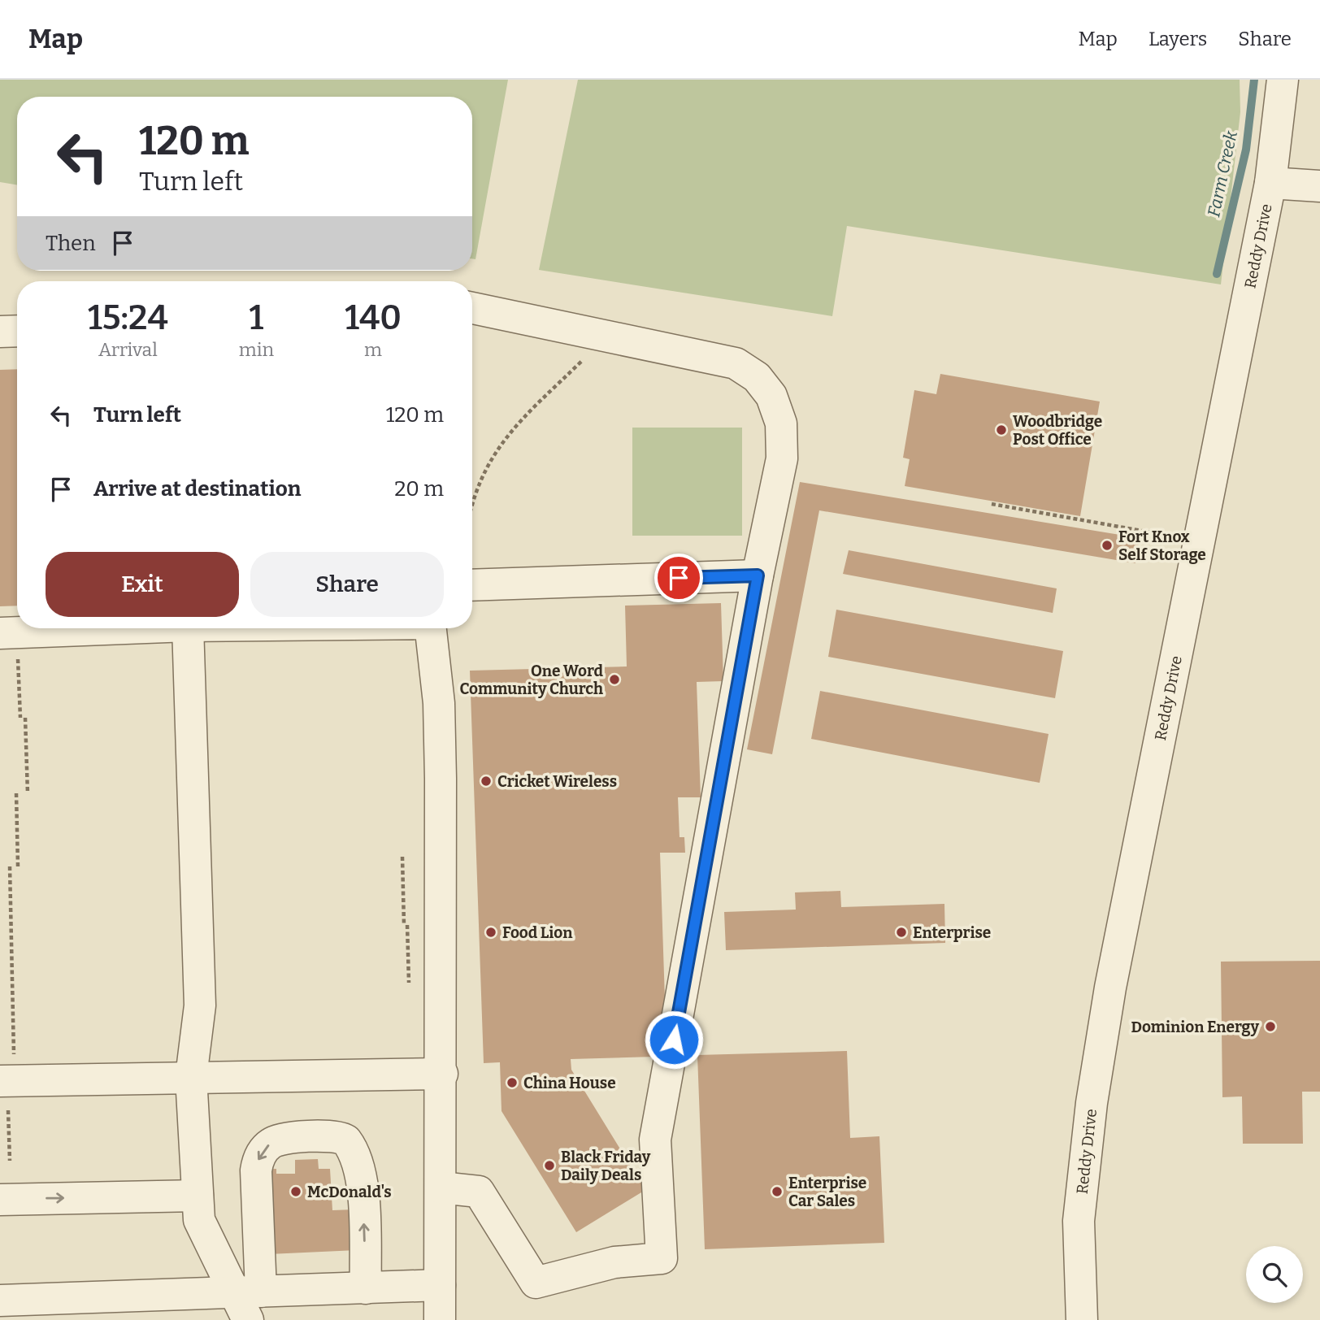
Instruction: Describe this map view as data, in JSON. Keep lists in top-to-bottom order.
{
  "streets": {
    "street": ["Reddy Drive"]
  },
  "water": ["Farm Creek"],
  "places": [
    "Woodbridge Post Office",
    "Fort Knox Self Storage",
    "One Word Community Church",
    "Cricket Wireless",
    "Food Lion",
    "Enterprise",
    "Dominion Energy",
    "China House",
    "Black Friday Daily Deals",
    "McDonald's",
    "Enterprise Car Sales"
  ],
  "page": {
    "header": "Map",
    "nav": ["Map", "Layers", "Share"],
    "turn": ["120 m", "Turn left"],
    "then": "Then",
    "eta": [
      "15:24",
      "Arrival",
      "1",
      "min",
      "140",
      "m"
    ],
    "list": [
      {
        "name": "Turn left",
        "value": "120 m"
      },
      {
        "name": "Arrive at destination",
        "value": "20 m"
      }
    ],
    "buttons": ["Exit", "Share"]
  }
}
